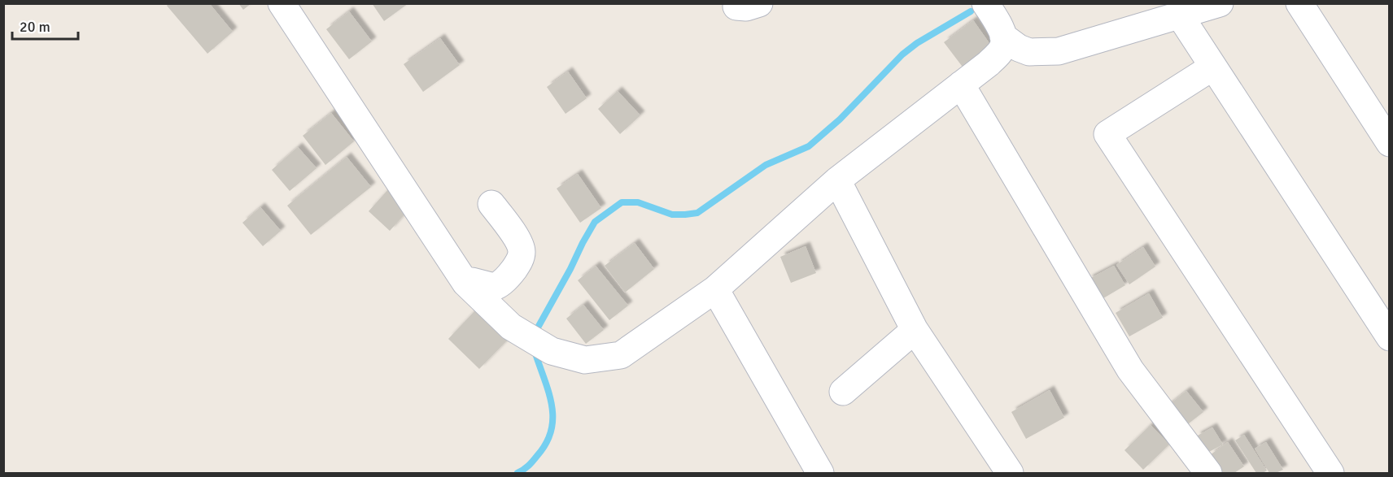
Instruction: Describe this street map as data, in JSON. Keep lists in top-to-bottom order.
{
  "scale_bar": "20 m"
}
